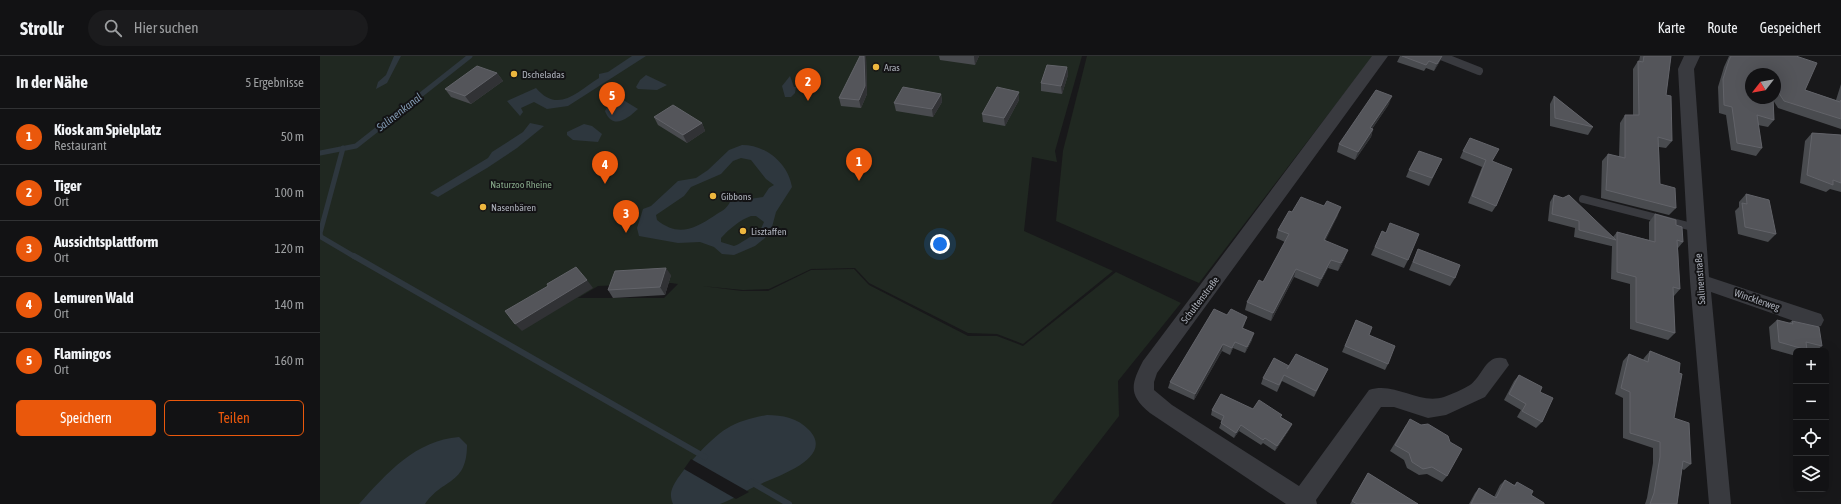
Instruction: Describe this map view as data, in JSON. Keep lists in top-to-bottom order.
{
  "streets": {
    "street": ["Salinenstraße", "Schultenstraße", "Wincklerweg"]
  },
  "crossings": [
    ["Salinenstraße", "Wincklerweg"]
  ],
  "water": ["Salinenkanal"],
  "parks": ["Naturzoo Rheine"],
  "places": [
    "Aras",
    "Dscheladas",
    "Gibbons",
    "Nasenbären",
    "Lisztaffen"
  ],
  "north": "bottom left",
  "page": {
    "header": "Strollr",
    "search": "Hier suchen",
    "nav": ["Karte", "Route", "Gespeichert"],
    "heading": ["In der Nähe", "5 Ergebnisse"],
    "pins": [
      "2",
      "5",
      "1",
      "4",
      "3"
    ],
    "list": [
      {
        "mark": "1",
        "name": "Kiosk am Spielplatz",
        "note": "Restaurant",
        "value": "50 m"
      },
      {
        "mark": "2",
        "name": "Tiger",
        "note": "Ort",
        "value": "100 m"
      },
      {
        "mark": "3",
        "name": "Aussichtsplattform",
        "note": "Ort",
        "value": "120 m"
      },
      {
        "mark": "4",
        "name": "Lemuren Wald",
        "note": "Ort",
        "value": "140 m"
      },
      {
        "mark": "5",
        "name": "Flamingos",
        "note": "Ort",
        "value": "160 m"
      }
    ],
    "map_buttons": ["+", "−"],
    "buttons": ["Speichern", "Teilen"]
  }
}
